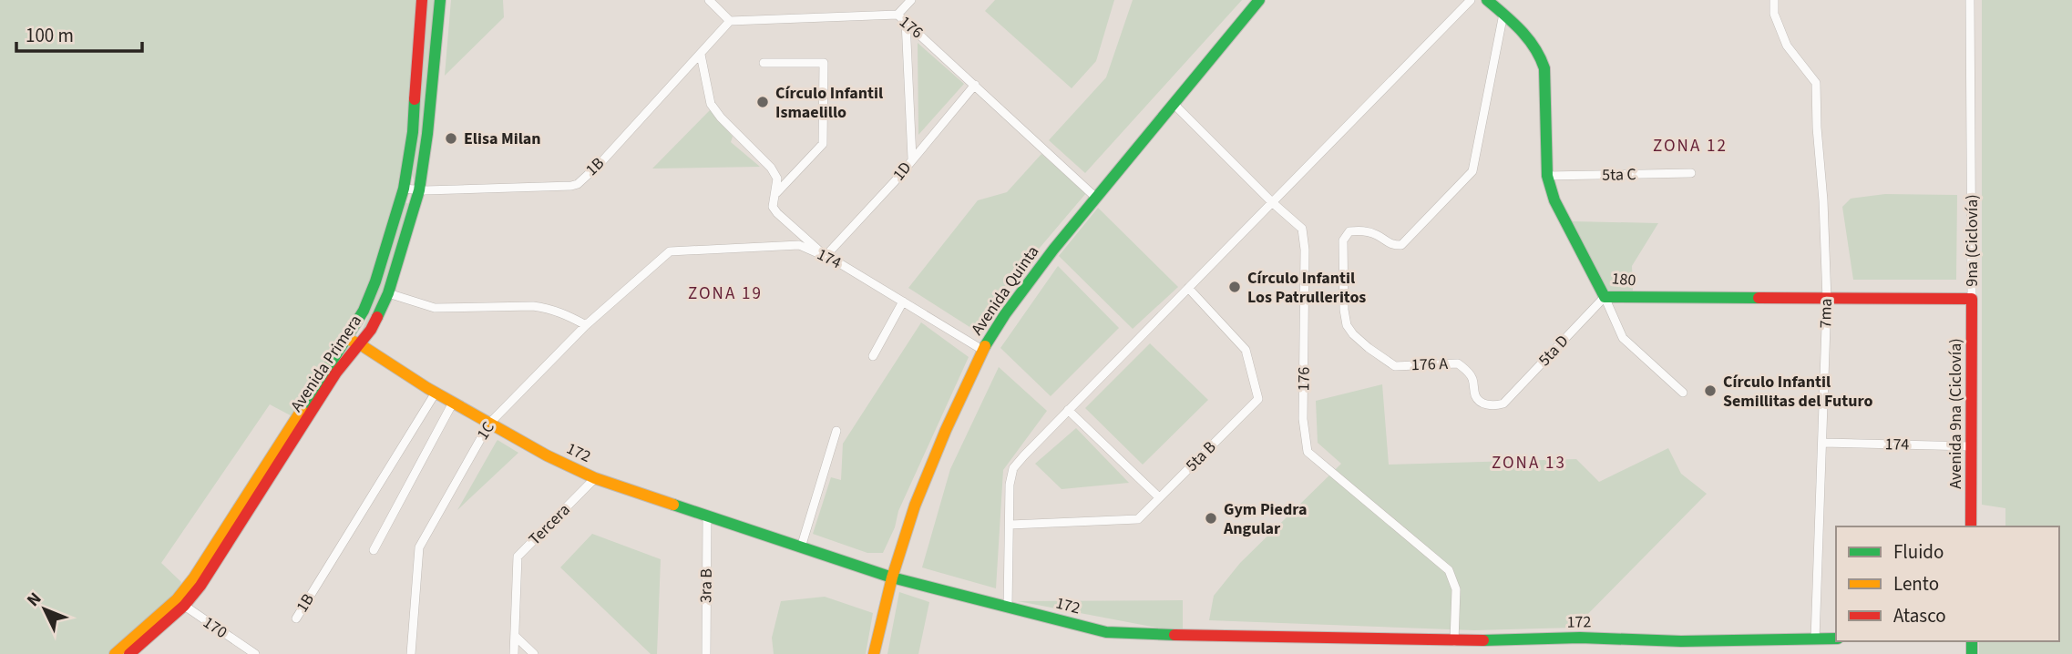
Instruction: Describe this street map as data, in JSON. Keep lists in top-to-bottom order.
{
  "streets": {
    "street": [
      "176",
      "1B",
      "1D",
      "5ta C",
      "9na (Ciclovía)",
      "174",
      "180",
      "Avenida Quinta",
      "7ma",
      "5ta D",
      "Avenida Primera",
      "176 A",
      "Avenida 9na (Ciclovía)",
      "1C",
      "172",
      "5ta B",
      "Tercera",
      "3ra B",
      "170"
    ]
  },
  "crossings": [
    ["176", "1B"],
    ["176", "1D"],
    ["176", "Avenida Quinta"],
    ["176", "172"],
    ["1B", "Avenida Primera"],
    ["1B", "172"],
    ["1D", "174"],
    ["5ta C", "180"],
    ["9na (Ciclovía)", "180"],
    ["9na (Ciclovía)", "Avenida 9na (Ciclovía)"],
    ["174", "Avenida Quinta"],
    ["174", "7ma"],
    ["174", "Avenida 9na (Ciclovía)"],
    ["174", "1C"],
    ["180", "7ma"],
    ["180", "5ta D"],
    ["180", "176 A"],
    ["180", "Avenida 9na (Ciclovía)"],
    ["Avenida Quinta", "172"],
    ["7ma", "172"],
    ["5ta D", "176 A"],
    ["Avenida Primera", "172"],
    ["Avenida Primera", "170"],
    ["1C", "172"],
    ["172", "Tercera"],
    ["172", "3ra B"]
  ],
  "districts": ["ZONA 12", "ZONA 19", "ZONA 13"],
  "places": [
    "Círculo Infantil Ismaelillo",
    "Elisa Milan",
    "Círculo Infantil Los Patrulleritos",
    "Círculo Infantil Semillitas del Futuro",
    "Gym Piedra Angular"
  ],
  "legend": ["Fluido", "Lento", "Atasco"],
  "scale_bar": "100 m",
  "north": "top left"
}
